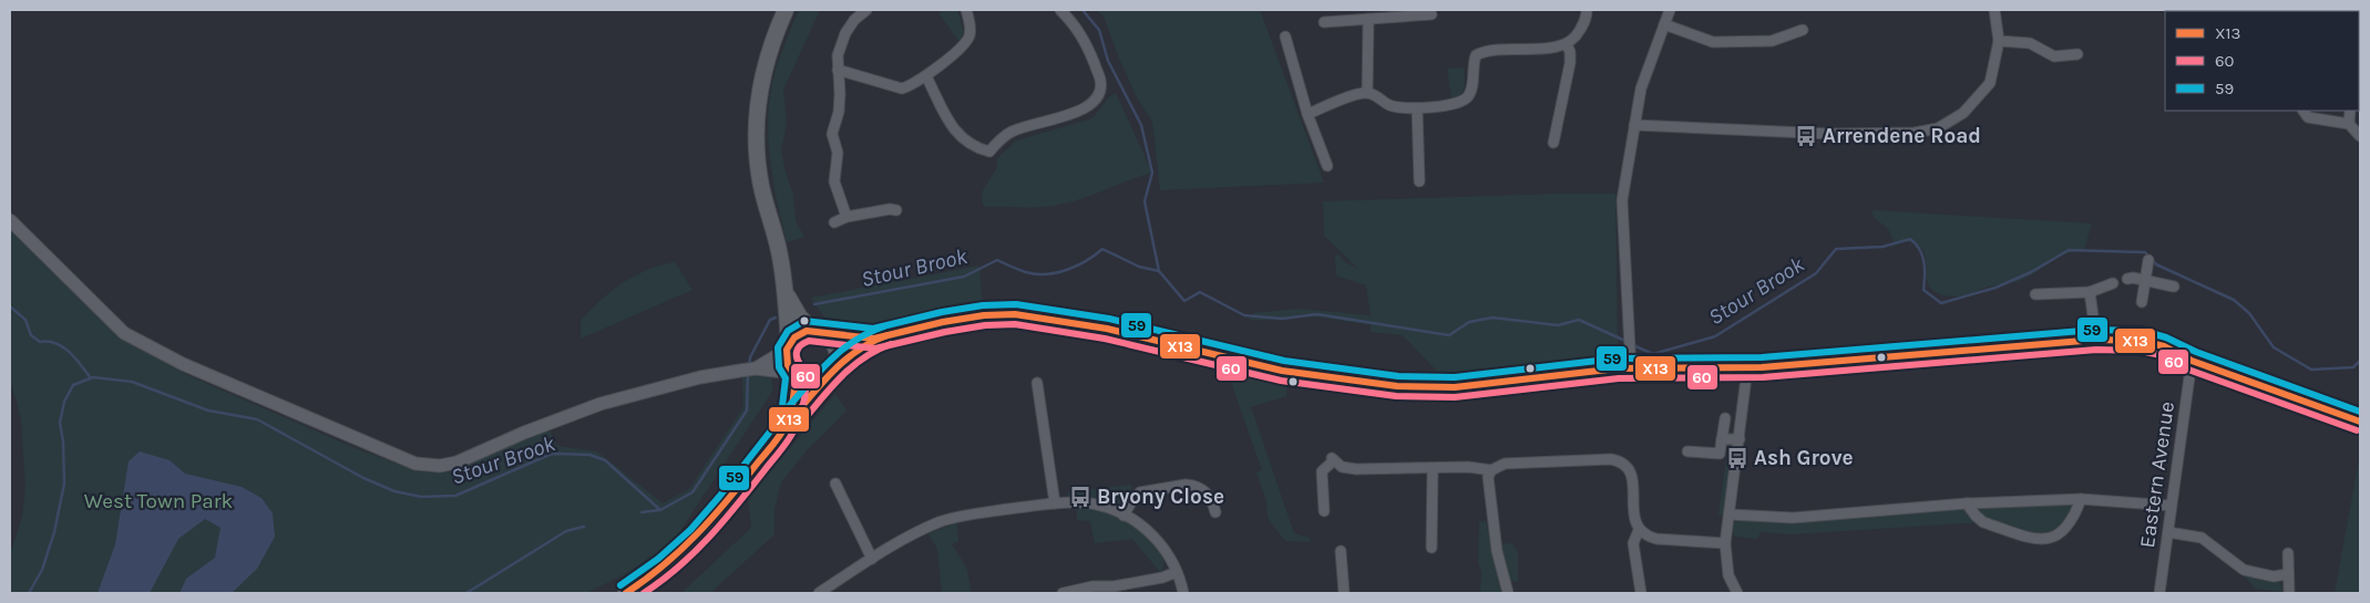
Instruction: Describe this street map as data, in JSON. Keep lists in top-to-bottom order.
{
  "streets": {
    "street": ["Eastern Avenue"]
  },
  "water": ["Stour Brook"],
  "parks": ["West Town Park"],
  "places": {
    "bus stop": ["Arrendene Road", "Ash Grove", "Bryony Close"]
  },
  "lines": ["transit line 59", "transit line X13", "transit line 60"],
  "legend": ["X13", "60", "59"]
}
